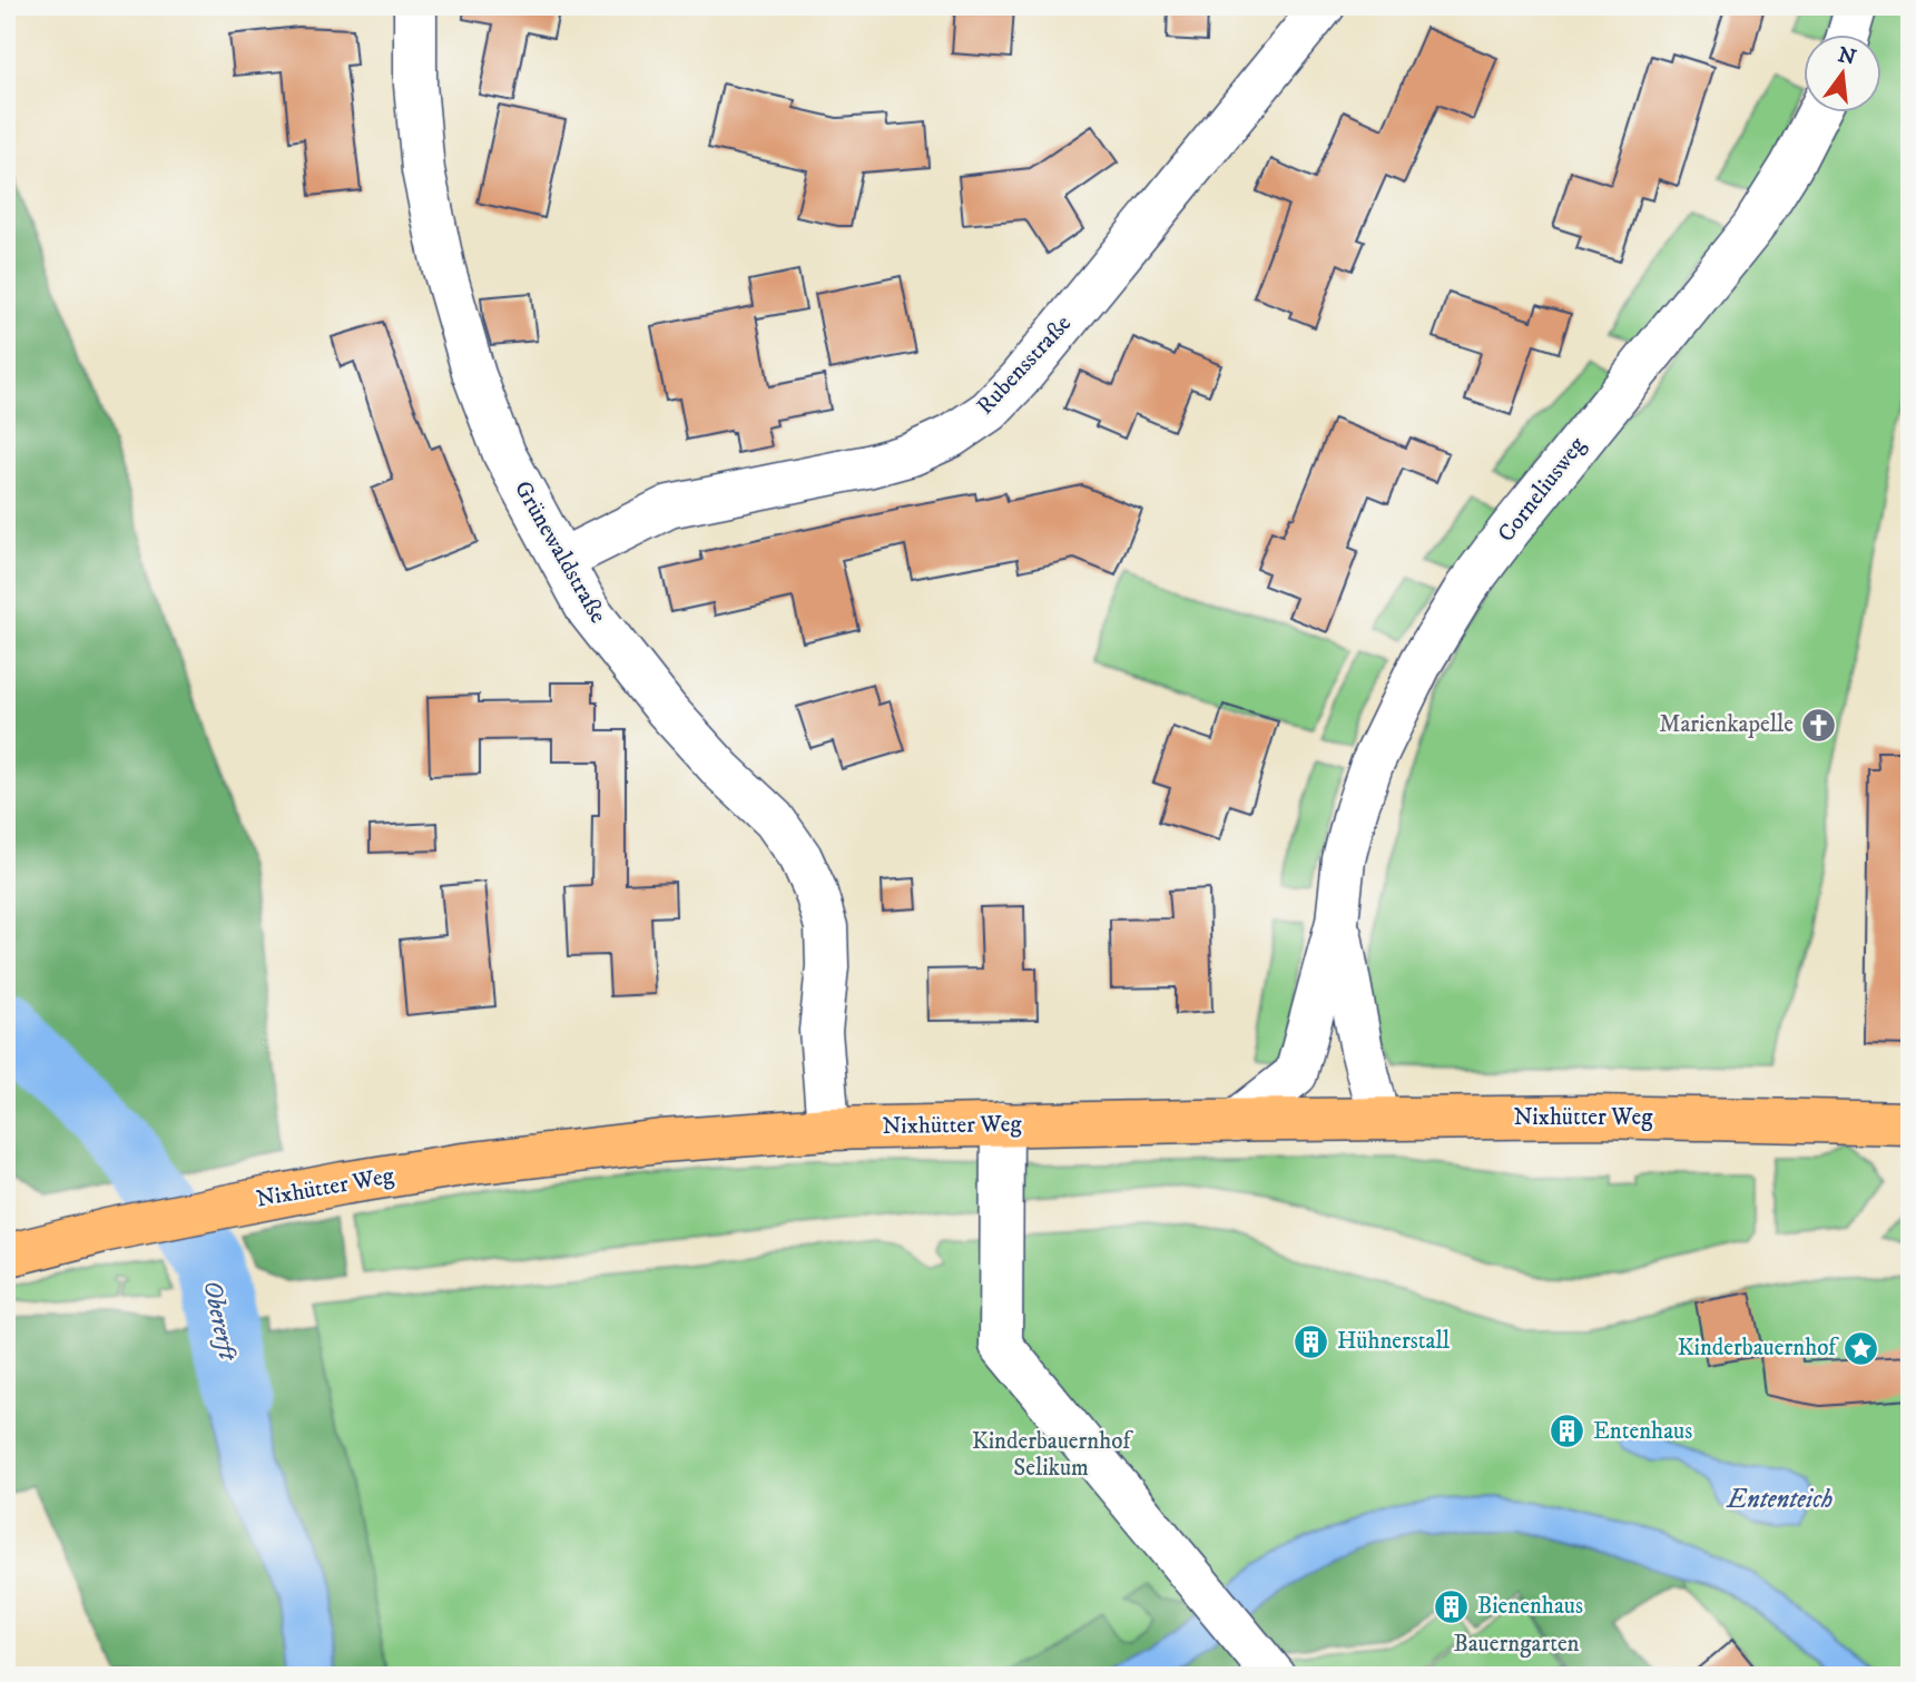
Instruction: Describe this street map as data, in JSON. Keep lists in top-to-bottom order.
{
  "streets": {
    "main road": ["Nixhütter Weg"],
    "street": ["Rubensstraße", "Corneliusweg", "Grünewaldstraße"]
  },
  "crossings": [
    ["Rubensstraße", "Grünewaldstraße"],
    ["Corneliusweg", "Nixhütter Weg"],
    ["Grünewaldstraße", "Nixhütter Weg"]
  ],
  "water": ["Obererft", "Ententeich"],
  "parks": ["Kinderbauernhof Selikum", "Bauerngarten"],
  "places": {
    "church": ["Marienkapelle"],
    "building": ["Hühnerstall", "Entenhaus", "Bienenhaus"],
    "place": ["Kinderbauernhof"]
  },
  "north": "top"
}
